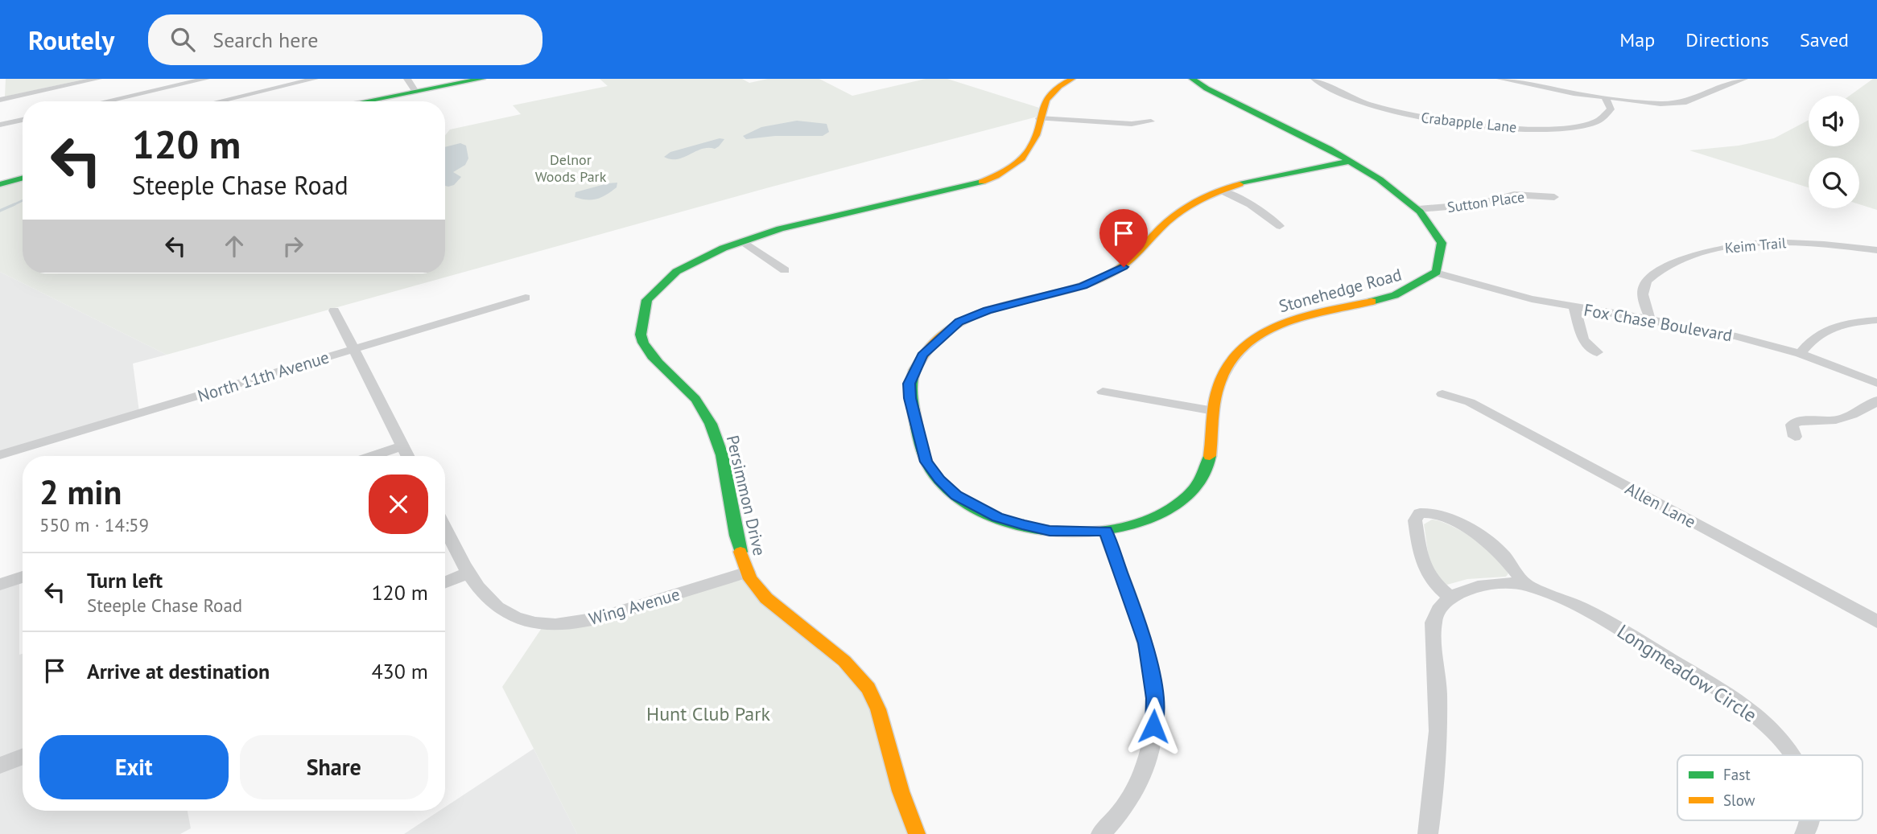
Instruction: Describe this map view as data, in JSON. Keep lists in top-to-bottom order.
{
  "streets": {
    "street": [
      "Crabapple Lane",
      "Sutton Place",
      "Keim Trail",
      "Stonehedge Road",
      "Fox Chase Boulevard",
      "North 11th Avenue",
      "Persimmon Drive",
      "Allen Lane",
      "Wing Avenue",
      "Longmeadow Circle"
    ]
  },
  "crossings": [
    ["Keim Trail", "Fox Chase Boulevard"],
    ["Stonehedge Road", "Fox Chase Boulevard"],
    ["Persimmon Drive", "Wing Avenue"]
  ],
  "parks": ["Delnor Woods Park", "Hunt Club Park"],
  "legend": ["Fast", "Slow"],
  "page": {
    "header": "Routely",
    "search": "Search here",
    "nav": ["Map", "Directions", "Saved"],
    "turn": ["120 m", "Steeple Chase Road"],
    "heading": ["2 min", "550 m · 14:59"],
    "list": [
      {
        "name": "Turn left",
        "note": "Steeple Chase Road",
        "value": "120 m"
      },
      {
        "name": "Arrive at destination",
        "value": "430 m"
      }
    ],
    "buttons": ["Exit", "Share"]
  }
}
